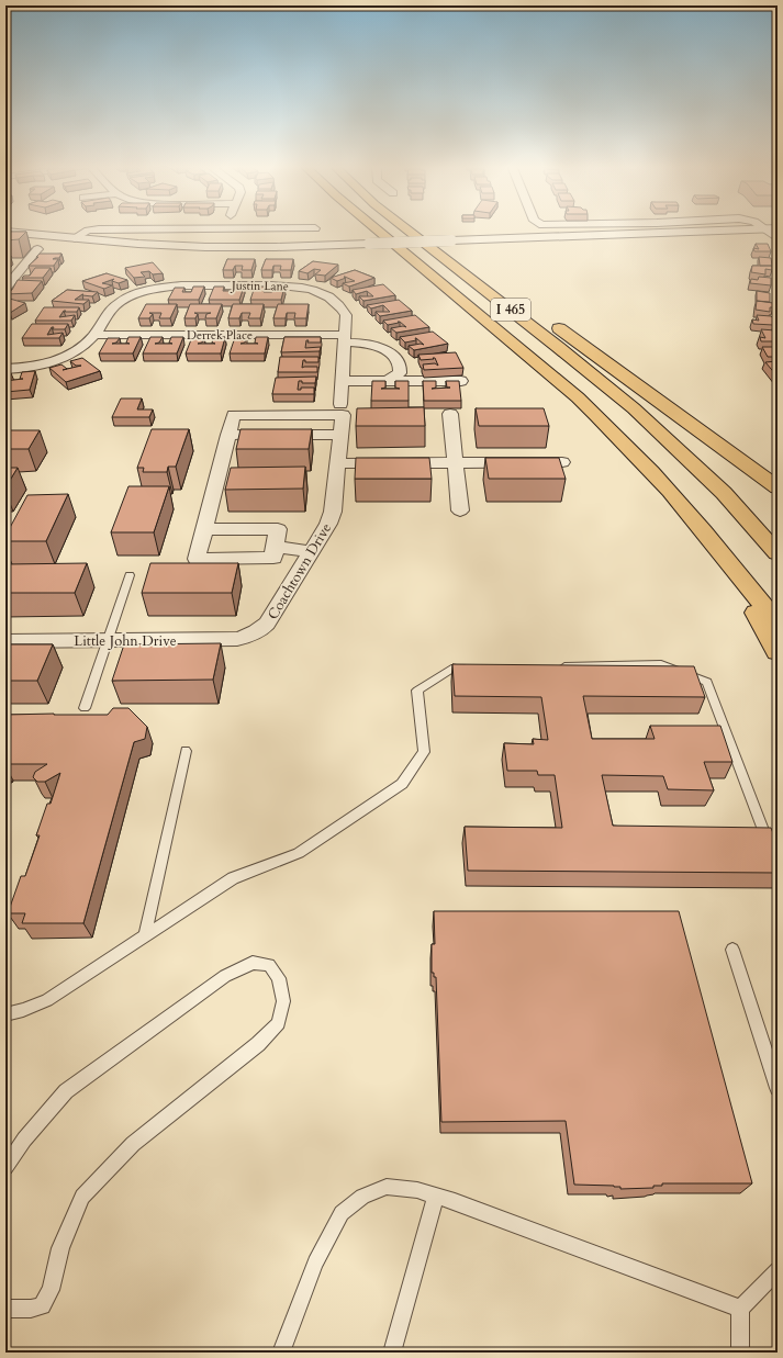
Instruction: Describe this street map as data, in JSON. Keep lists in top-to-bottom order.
{
  "streets": {
    "highway": ["I 465"],
    "street": [
      "Justin Lane",
      "Derrek Place",
      "Coachtown Drive",
      "Little John Drive"
    ]
  },
  "crossings": [
    ["Justin Lane", "Derrek Place"],
    ["Justin Lane", "Coachtown Drive"],
    ["Coachtown Drive", "Little John Drive"]
  ]
}
